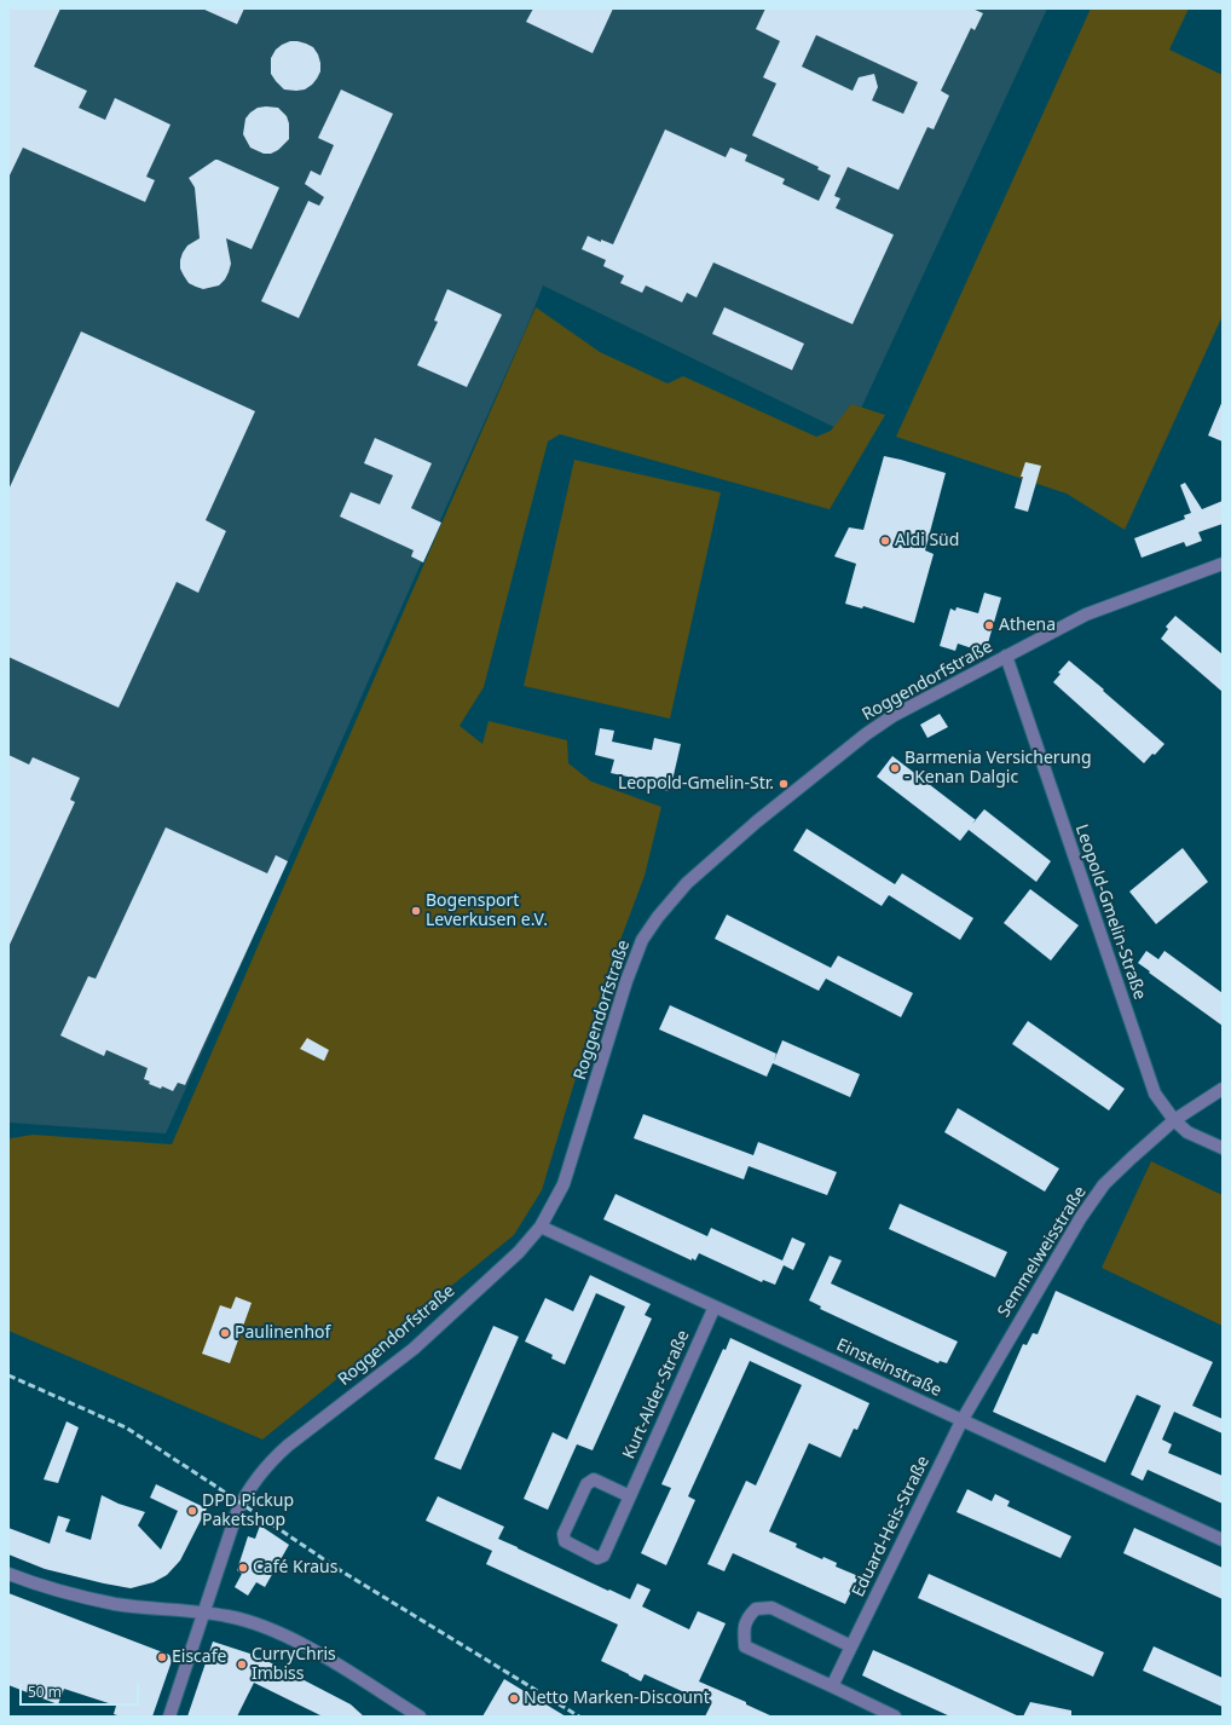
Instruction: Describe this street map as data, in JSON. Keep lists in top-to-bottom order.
{
  "streets": {
    "street": [
      "Roggendorfstraße",
      "Leopold-Gmelin-Straße",
      "Semmelweisstraße",
      "Einsteinstraße",
      "Kurt-Alder-Straße",
      "Eduard-Heis-Straße"
    ]
  },
  "crossings": [
    ["Roggendorfstraße", "Leopold-Gmelin-Straße"],
    ["Roggendorfstraße", "Einsteinstraße"],
    ["Leopold-Gmelin-Straße", "Semmelweisstraße"],
    ["Semmelweisstraße", "Einsteinstraße"],
    ["Semmelweisstraße", "Eduard-Heis-Straße"],
    ["Einsteinstraße", "Kurt-Alder-Straße"],
    ["Einsteinstraße", "Eduard-Heis-Straße"]
  ],
  "places": [
    "Aldi Süd",
    "Athena",
    "Barmenia Versicherung - Kenan Dalgic",
    "Leopold-Gmelin-Str.",
    "Bogensport Leverkusen e.V.",
    "Paulinenhof",
    "DPD Pickup Paketshop",
    "Café Kraus",
    "Eiscafe",
    "CurryChris Imbiss",
    "Netto Marken-Discount"
  ],
  "scale_bar": "50 m"
}
